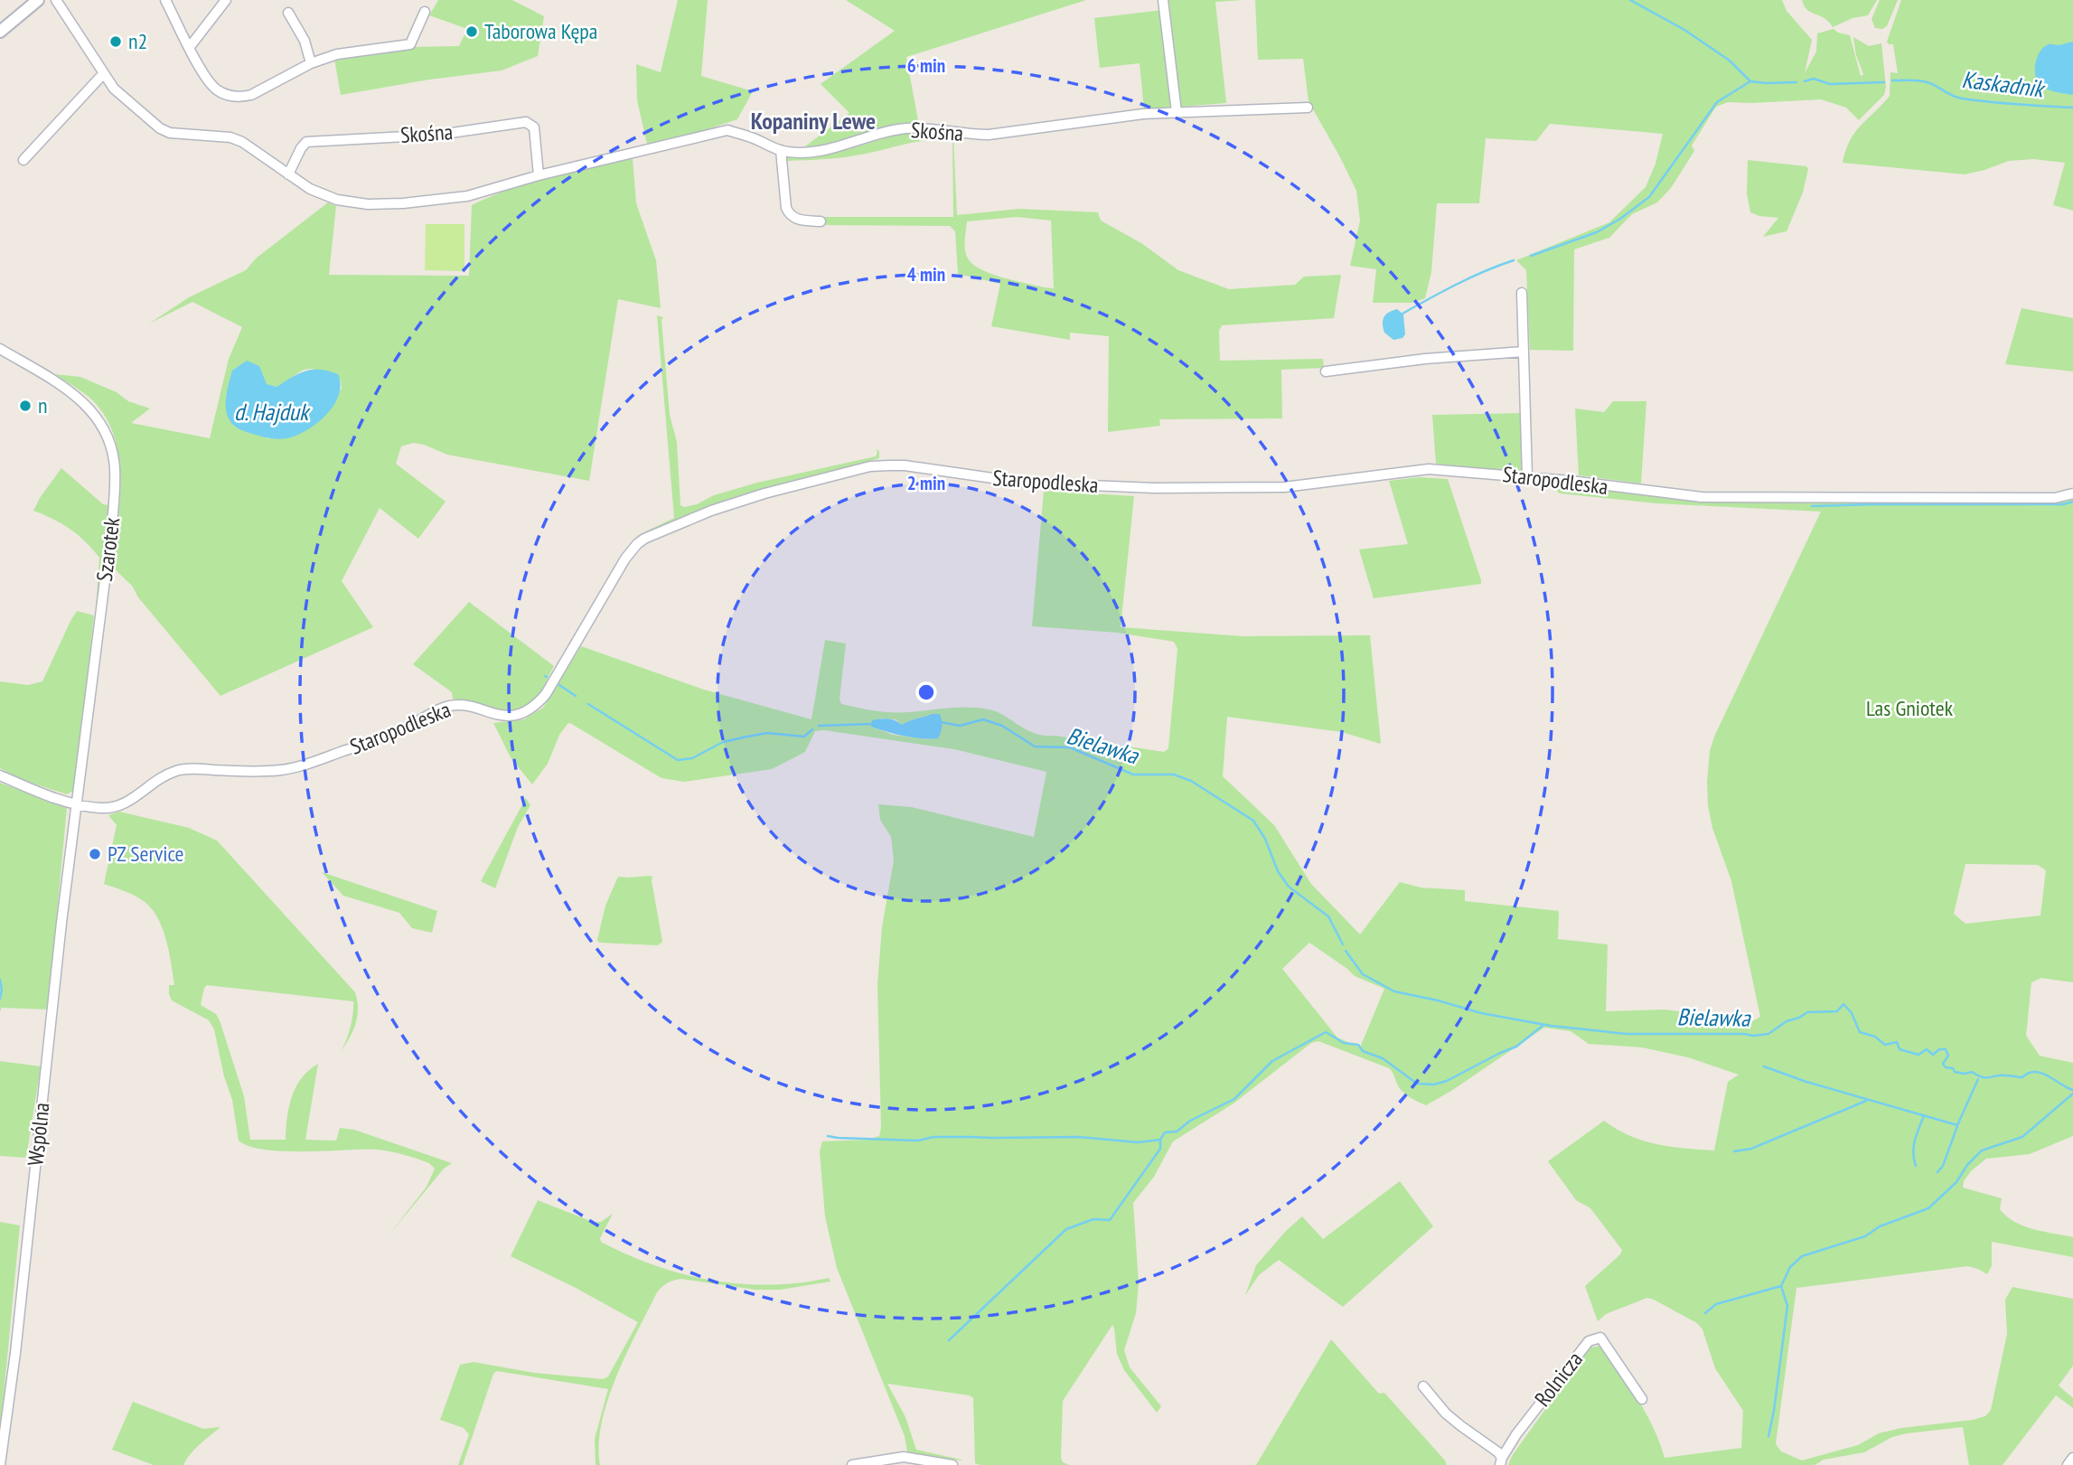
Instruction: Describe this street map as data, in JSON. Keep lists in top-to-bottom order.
{
  "streets": {
    "street": [
      "Skośna",
      "Staropodleska",
      "Szarotek",
      "Wspólna",
      "Rolnicza"
    ]
  },
  "crossings": [
    ["Staropodleska", "Szarotek"],
    ["Staropodleska", "Wspólna"],
    ["Szarotek", "Wspólna"]
  ],
  "districts": ["Kopaniny Lewe"],
  "water": ["Kaskadnik", "d. Hajduk", "Bielawka"],
  "parks": ["Las Gniotek"],
  "places": [
    "Taborowa Kępa",
    "n2",
    "n",
    "PZ Service"
  ],
  "rings": ["6 min", "4 min", "2 min"]
}
